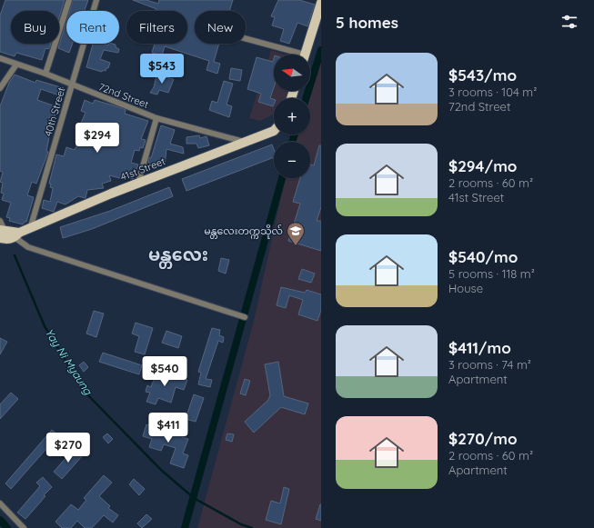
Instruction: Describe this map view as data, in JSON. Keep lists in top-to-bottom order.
{
  "streets": {
    "main road": ["41st Street"],
    "street": ["72nd Street", "40th Street"]
  },
  "crossings": [
    ["72nd Street", "40th Street"],
    ["72nd Street", "41st Street"],
    ["40th Street", "41st Street"]
  ],
  "districts": ["မန္တလေး"],
  "water": ["Yay Ni Myaung"],
  "places": {
    "school or university": ["မန္တလေးတက္ကသိုလ်"]
  },
  "north": "left",
  "page": {
    "heading": "5 homes",
    "chip": [
      "Buy",
      "Rent",
      "Filters",
      "New"
    ],
    "list": [
      {
        "name": "$543/mo",
        "note": "3 rooms · 104 m² · 72nd Street"
      },
      {
        "name": "$294/mo",
        "note": "2 rooms · 60 m² · 41st Street"
      },
      {
        "name": "$540/mo",
        "note": "5 rooms · 118 m² · House"
      },
      {
        "name": "$411/mo",
        "note": "3 rooms · 74 m² · Apartment"
      },
      {
        "name": "$270/mo",
        "note": "2 rooms · 60 m² · Apartment"
      }
    ],
    "price": [
      "$543",
      "$294",
      "$540",
      "$411",
      "$270"
    ],
    "map_buttons": ["+", "−"]
  }
}
